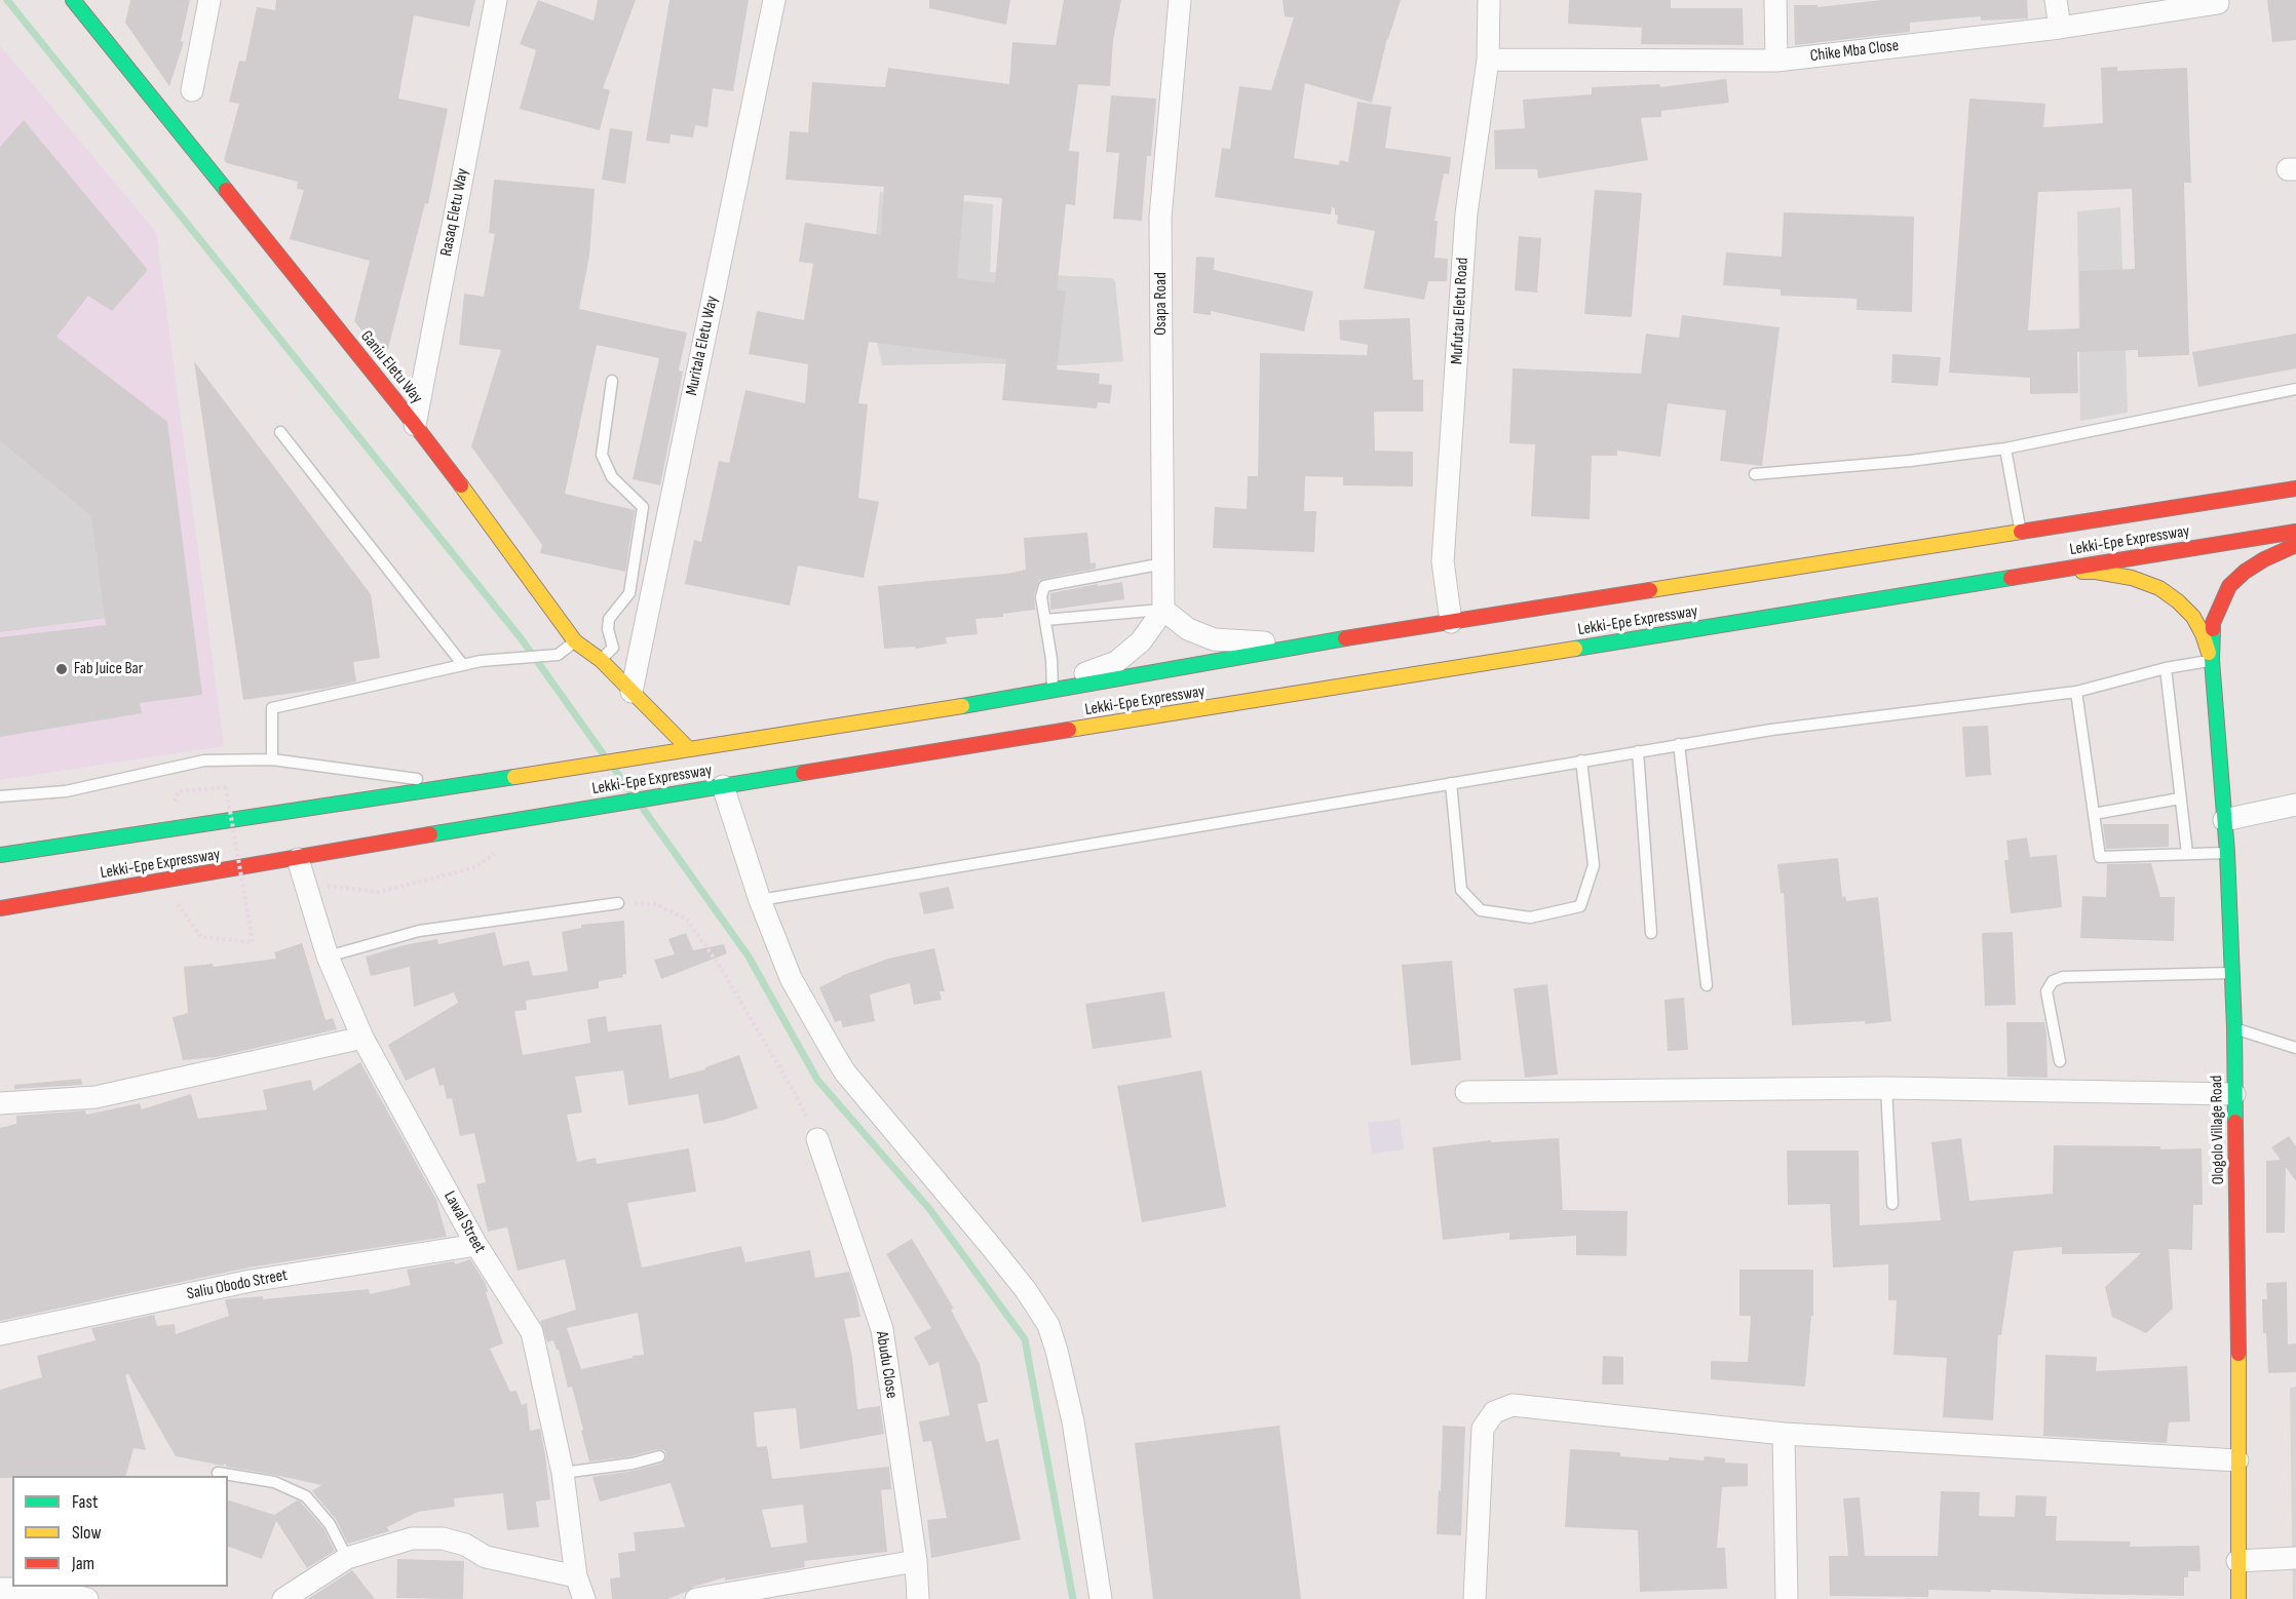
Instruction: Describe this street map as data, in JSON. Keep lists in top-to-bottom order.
{
  "streets": {
    "main road": ["Ganiu Eletu Way", "Lekki-Epe Expressway", "Ologolo Village Road"],
    "street": [
      "Chike Mba Close",
      "Rasaq Eletu Way",
      "Osapa Road",
      "Mufutau Eletu Road",
      "Muritala Eletu Way",
      "Lawal Street",
      "Saliu Obodo Street",
      "Abudu Close"
    ]
  },
  "crossings": [
    ["Chike Mba Close", "Mufutau Eletu Road"],
    ["Rasaq Eletu Way", "Ganiu Eletu Way"],
    ["Mufutau Eletu Road", "Lekki-Epe Expressway"],
    ["Muritala Eletu Way", "Ganiu Eletu Way"],
    ["Ganiu Eletu Way", "Lekki-Epe Expressway"],
    ["Lekki-Epe Expressway", "Lawal Street"],
    ["Lawal Street", "Saliu Obodo Street"]
  ],
  "places": ["Fab Juice Bar"],
  "legend": ["Fast", "Slow", "Jam"]
}
